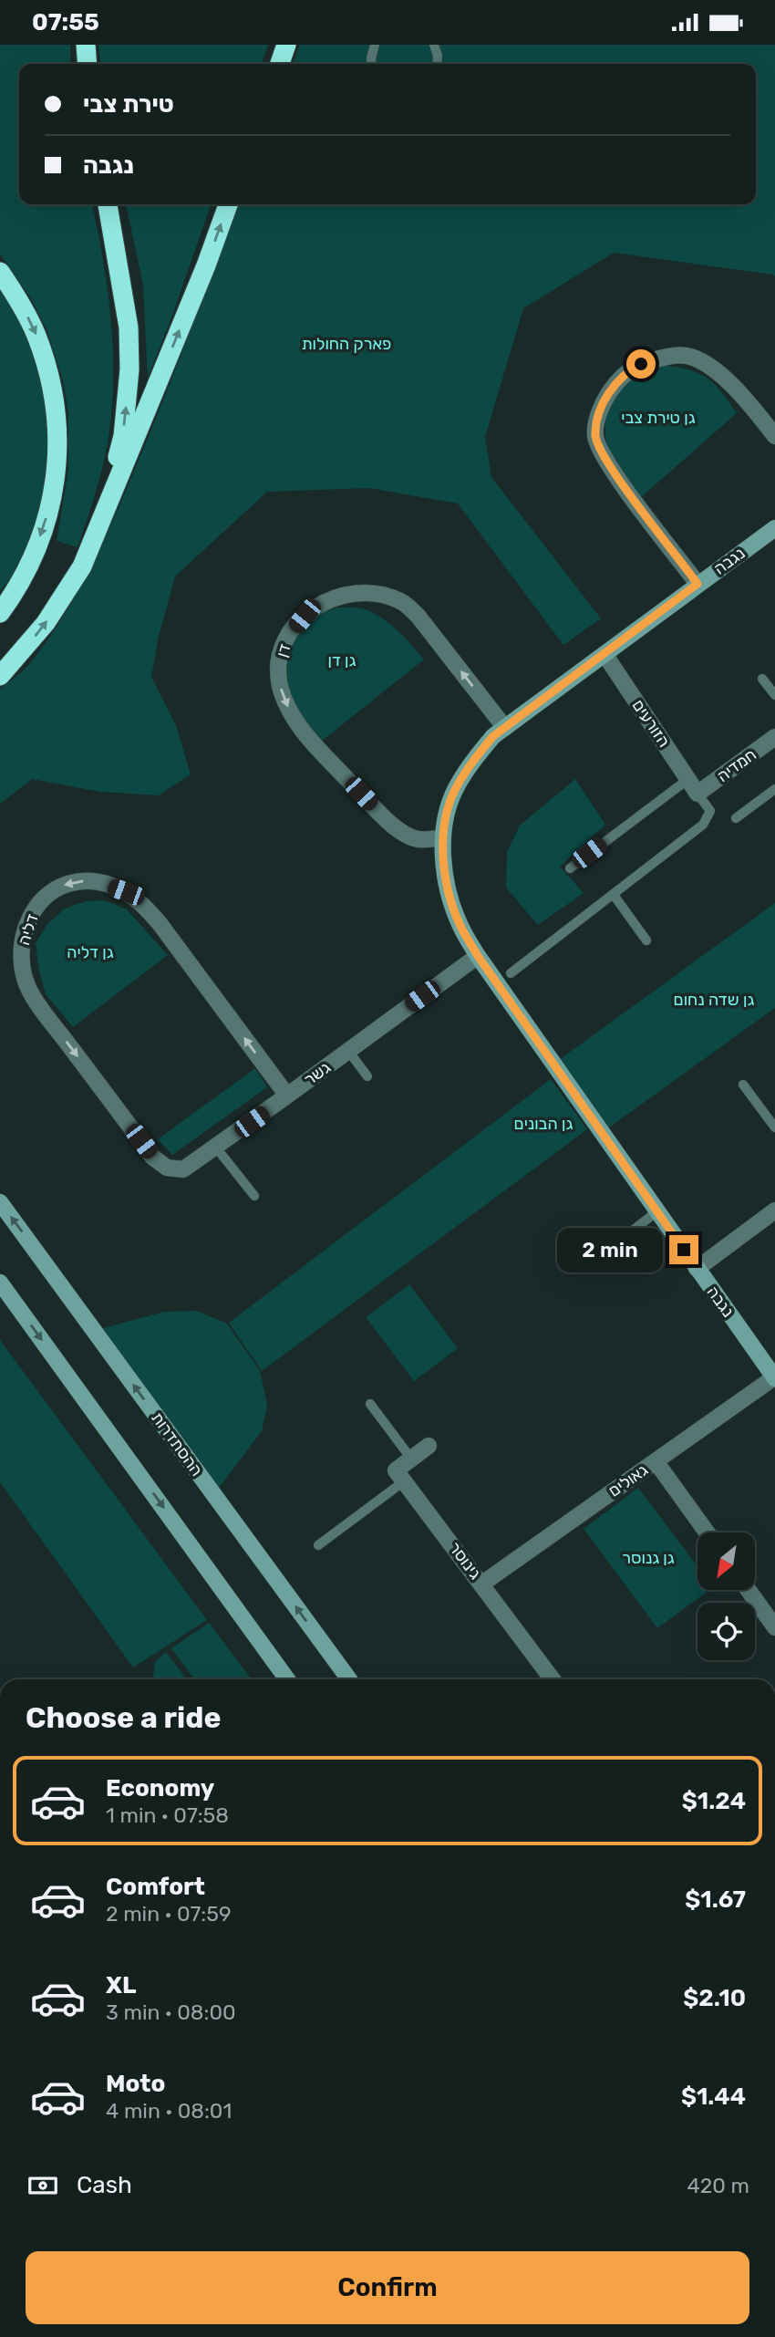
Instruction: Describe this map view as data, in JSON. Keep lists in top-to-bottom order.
{
  "streets": {
    "street": [
      "נגבה",
      "דן",
      "הזורעים",
      "חמדיה",
      "דליה",
      "גשר",
      "ההסתדרות",
      "גאולים",
      "גינוסר"
    ]
  },
  "crossings": [
    ["נגבה", "דן"],
    ["נגבה", "הזורעים"],
    ["נגבה", "גשר"],
    ["נגבה", "גאולים"],
    ["הזורעים", "חמדיה"],
    ["דליה", "גשר"],
    ["גאולים", "גינוסר"]
  ],
  "parks": [
    "פארק החולות",
    "גן טירת צבי",
    "גן דן",
    "גן דליה",
    "גן שדה נחום",
    "גן הבונים",
    "גן גנוסר"
  ],
  "north": "bottom left",
  "page": {
    "status": "07:55",
    "banner": ["טירת צבי", "נגבה"],
    "bubble": "2 min",
    "heading": "Choose a ride",
    "list": [
      {
        "name": "Economy",
        "note": "1 min · 07:58",
        "value": "$1.24"
      },
      {
        "name": "Comfort",
        "note": "2 min · 07:59",
        "value": "$1.67"
      },
      {
        "name": "XL",
        "note": "3 min · 08:00",
        "value": "$2.10"
      },
      {
        "name": "Moto",
        "note": "4 min · 08:01",
        "value": "$1.44"
      }
    ],
    "pay": ["Cash", "420 m"],
    "buttons": "Confirm"
  }
}
